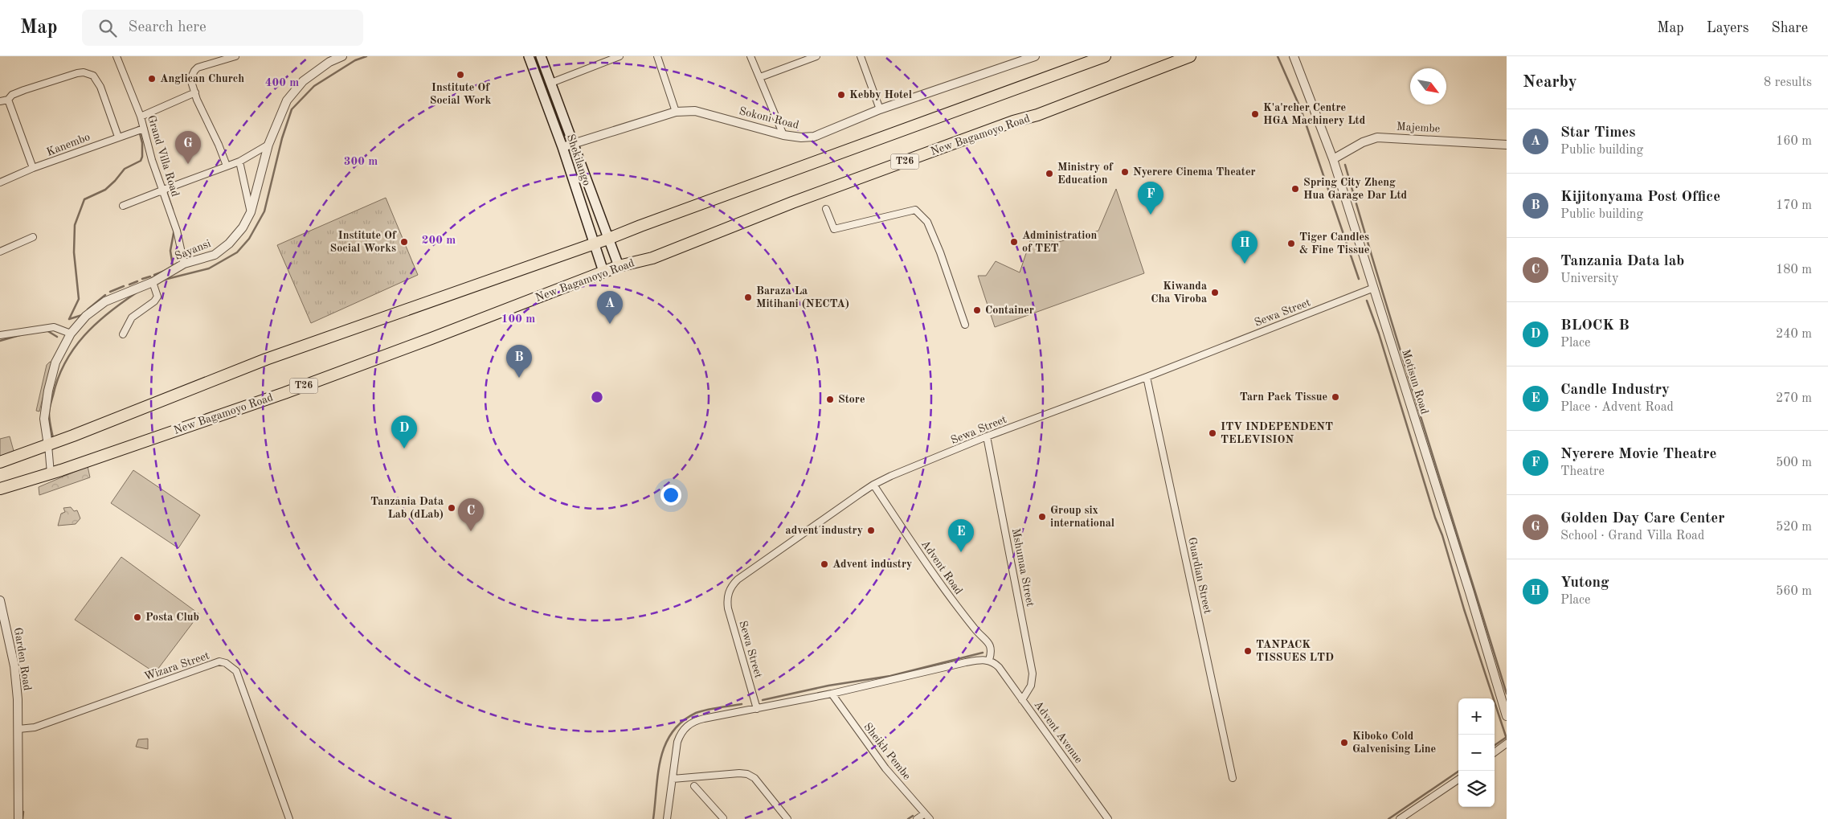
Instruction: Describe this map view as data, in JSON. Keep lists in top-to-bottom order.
{
  "streets": {
    "highway": ["New Bagamoyo Road", "T26"],
    "main road": ["Shekilango"],
    "street": [
      "Sokoni Road",
      "Majembe",
      "Kanembo",
      "Grand Villa Road",
      "Sayansi",
      "Sewa Street",
      "Motisun Road",
      "Advent Road",
      "Mshumaa Street",
      "Guardian Street",
      "Garden Road",
      "Wizara Street",
      "Advent Avenue",
      "Sheikh Pembe"
    ]
  },
  "crossings": [
    ["Sokoni Road", "Shekilango"],
    ["Majembe", "Motisun Road"],
    ["New Bagamoyo Road", "Shekilango"],
    ["Kanembo", "Grand Villa Road"],
    ["Grand Villa Road", "Sayansi"],
    ["Sewa Street", "Motisun Road"],
    ["Sewa Street", "Advent Road"],
    ["Sewa Street", "Mshumaa Street"],
    ["Sewa Street", "Guardian Street"],
    ["Advent Road", "Advent Avenue"],
    ["Mshumaa Street", "Advent Avenue"],
    ["Garden Road", "Wizara Street"]
  ],
  "places": [
    "Institute Of Social Work",
    "Anglican Church",
    "Kebby Hotel",
    "K'a'rcher Centre HGA Machinery Ltd",
    "Nyerere Cinema Theater",
    "Ministry of Education",
    "Spring City Zheng Hua Garage Dar Ltd",
    "Institute Of Social Works",
    "Administration of TET",
    "Tiger Candles & Fine Tissue",
    "Kiwanda Cha Viroba",
    "Baraza La Mitihani (NECTA)",
    "Container",
    "Tarn Pack Tissue",
    "Store",
    "ITV INDEPENDENT TELEVISION",
    "Tanzania Data Lab (dLab)",
    "Group six international",
    "advent industry",
    "Advent industry",
    "Posta Club",
    "TANPACK TISSUES LTD",
    "Kiboko Cold Galvenising Line"
  ],
  "north": "bottom right",
  "page": {
    "header": "Map",
    "search": "Search here",
    "nav": ["Map", "Layers", "Share"],
    "heading": ["Nearby", "8 results"],
    "list": [
      {
        "mark": "A",
        "name": "Star Times",
        "note": "Public building",
        "value": "160 m"
      },
      {
        "mark": "B",
        "name": "Kijitonyama Post Office",
        "note": "Public building",
        "value": "170 m"
      },
      {
        "mark": "C",
        "name": "Tanzania Data lab",
        "note": "University",
        "value": "180 m"
      },
      {
        "mark": "D",
        "name": "BLOCK B",
        "note": "Place",
        "value": "240 m"
      },
      {
        "mark": "E",
        "name": "Candle Industry",
        "note": "Place · Advent Road",
        "value": "270 m"
      },
      {
        "mark": "F",
        "name": "Nyerere Movie Theatre",
        "note": "Theatre",
        "value": "500 m"
      },
      {
        "mark": "G",
        "name": "Golden Day Care Center",
        "note": "School · Grand Villa Road",
        "value": "520 m"
      },
      {
        "mark": "H",
        "name": "Yutong",
        "note": "Place",
        "value": "560 m"
      }
    ],
    "pins": [
      "G",
      "F",
      "H",
      "A",
      "B",
      "D",
      "C",
      "E"
    ],
    "map_buttons": ["+", "−"]
  },
  "rings": [
    "400 m",
    "300 m",
    "200 m",
    "100 m"
  ]
}
